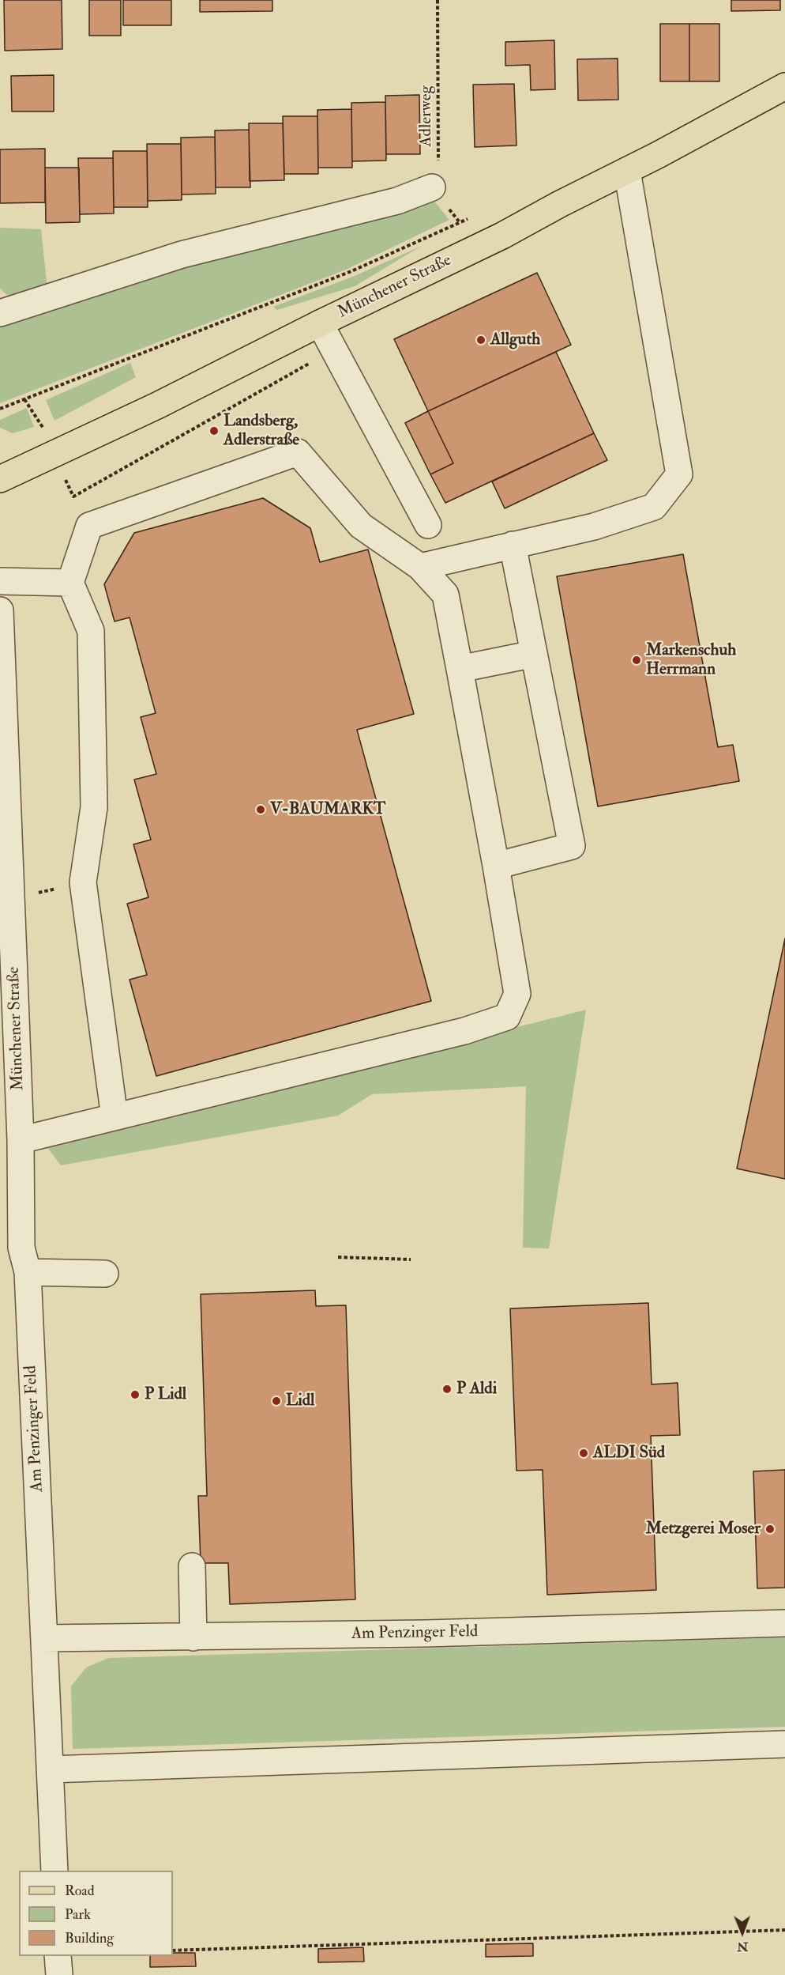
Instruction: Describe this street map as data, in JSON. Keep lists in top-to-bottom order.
{
  "streets": {
    "main road": ["Münchener Straße"],
    "street": ["Am Penzinger Feld"],
    "path": ["Adlerweg"]
  },
  "crossings": [
    ["Münchener Straße", "Am Penzinger Feld"]
  ],
  "places": [
    "Allguth",
    "Landsberg, Adlerstraße",
    "Markenschuh Herrmann",
    "V-BAUMARKT",
    "P Aldi",
    "P Lidl",
    "Lidl",
    "ALDI Süd",
    "Metzgerei Moser"
  ],
  "legend": ["Road", "Park", "Building"],
  "north": "bottom"
}
